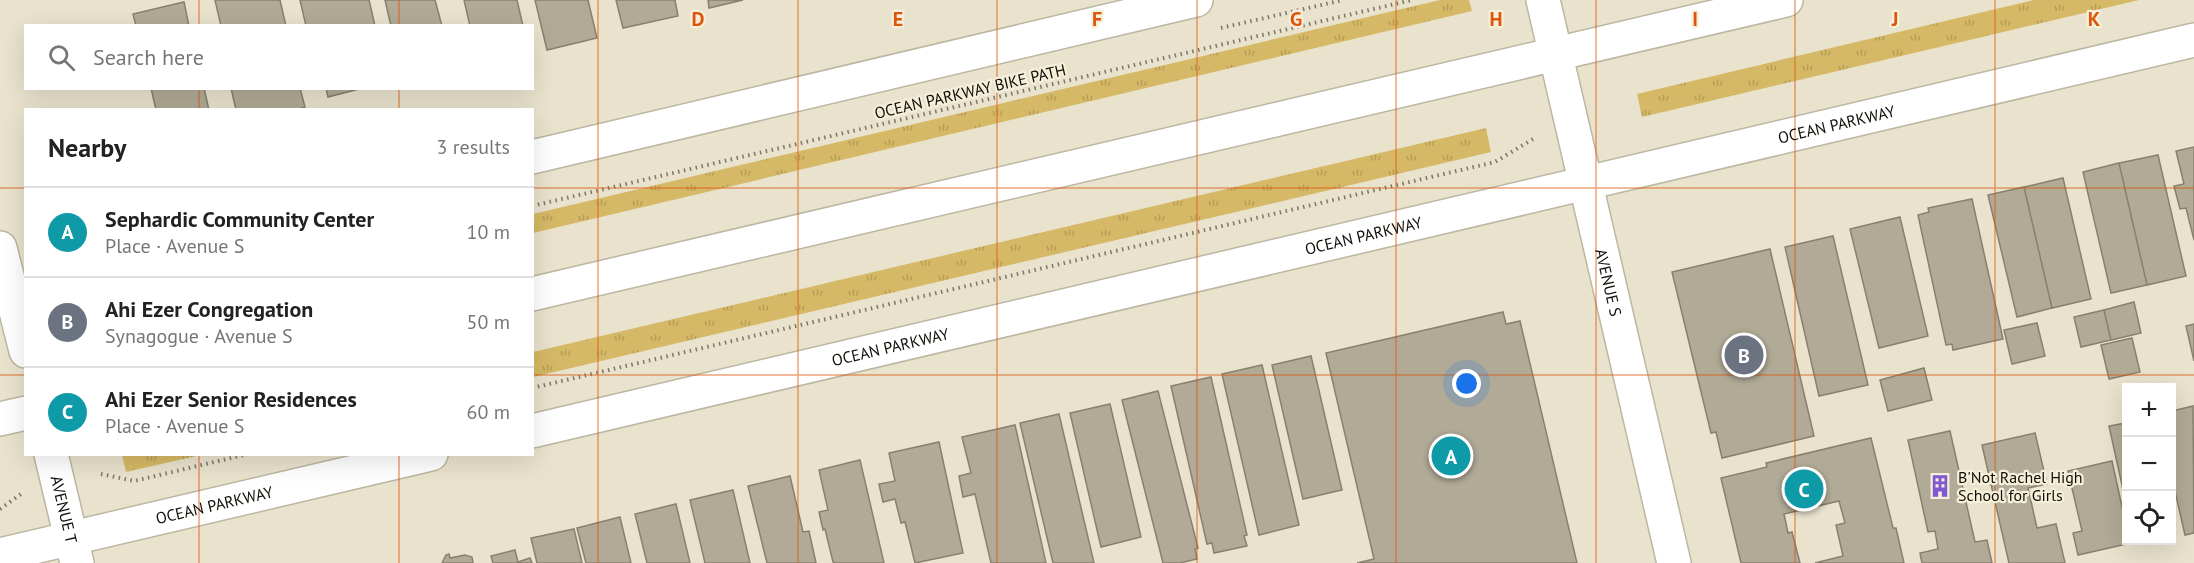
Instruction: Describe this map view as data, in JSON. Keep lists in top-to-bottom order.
{
  "streets": {
    "street": ["OCEAN PARKWAY", "AVENUE S", "AVENUE T"],
    "path": ["OCEAN PARKWAY BIKE PATH"]
  },
  "crossings": [
    ["OCEAN PARKWAY", "AVENUE S"],
    ["OCEAN PARKWAY", "AVENUE T"]
  ],
  "places": {
    "building": ["B'Not Rachel High School for Girls"]
  },
  "page": {
    "search": "Search here",
    "heading": ["Nearby", "3 results"],
    "list": [
      {
        "mark": "A",
        "name": "Sephardic Community Center",
        "note": "Place · Avenue S",
        "value": "10 m"
      },
      {
        "mark": "B",
        "name": "Ahi Ezer Congregation",
        "note": "Synagogue · Avenue S",
        "value": "50 m"
      },
      {
        "mark": "C",
        "name": "Ahi Ezer Senior Residences",
        "note": "Place · Avenue S",
        "value": "60 m"
      }
    ],
    "pins": ["B", "A", "C"],
    "map_buttons": ["+", "−"]
  },
  "grid": {
    "columns": [
      "D",
      "E",
      "F",
      "G",
      "H",
      "I",
      "J",
      "K"
    ]
  }
}
